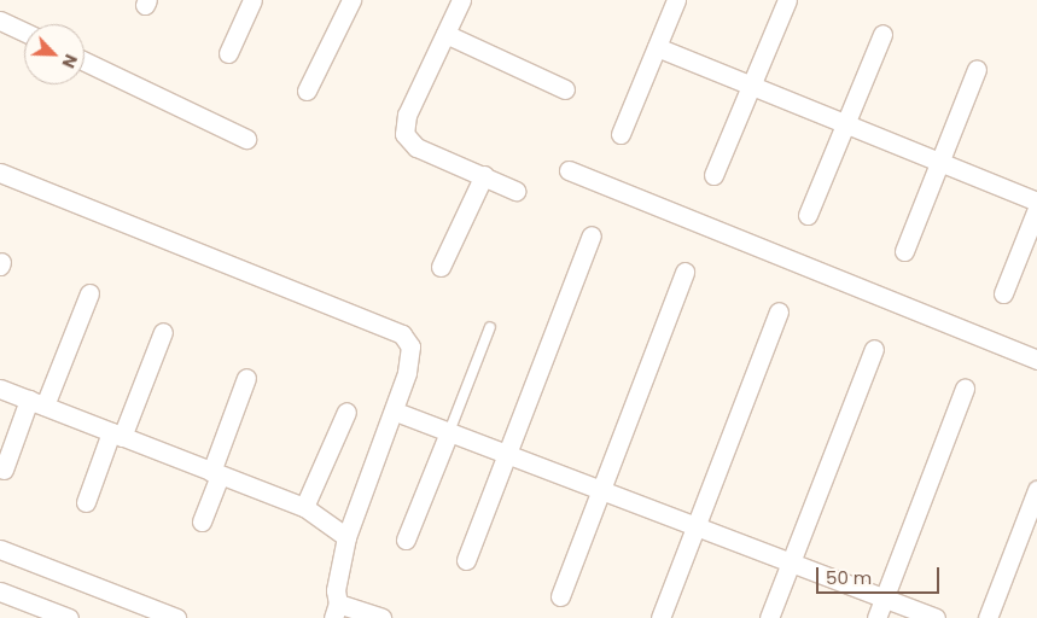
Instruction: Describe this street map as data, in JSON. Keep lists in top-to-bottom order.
{
  "scale_bar": "50 m",
  "north": "bottom right"
}
